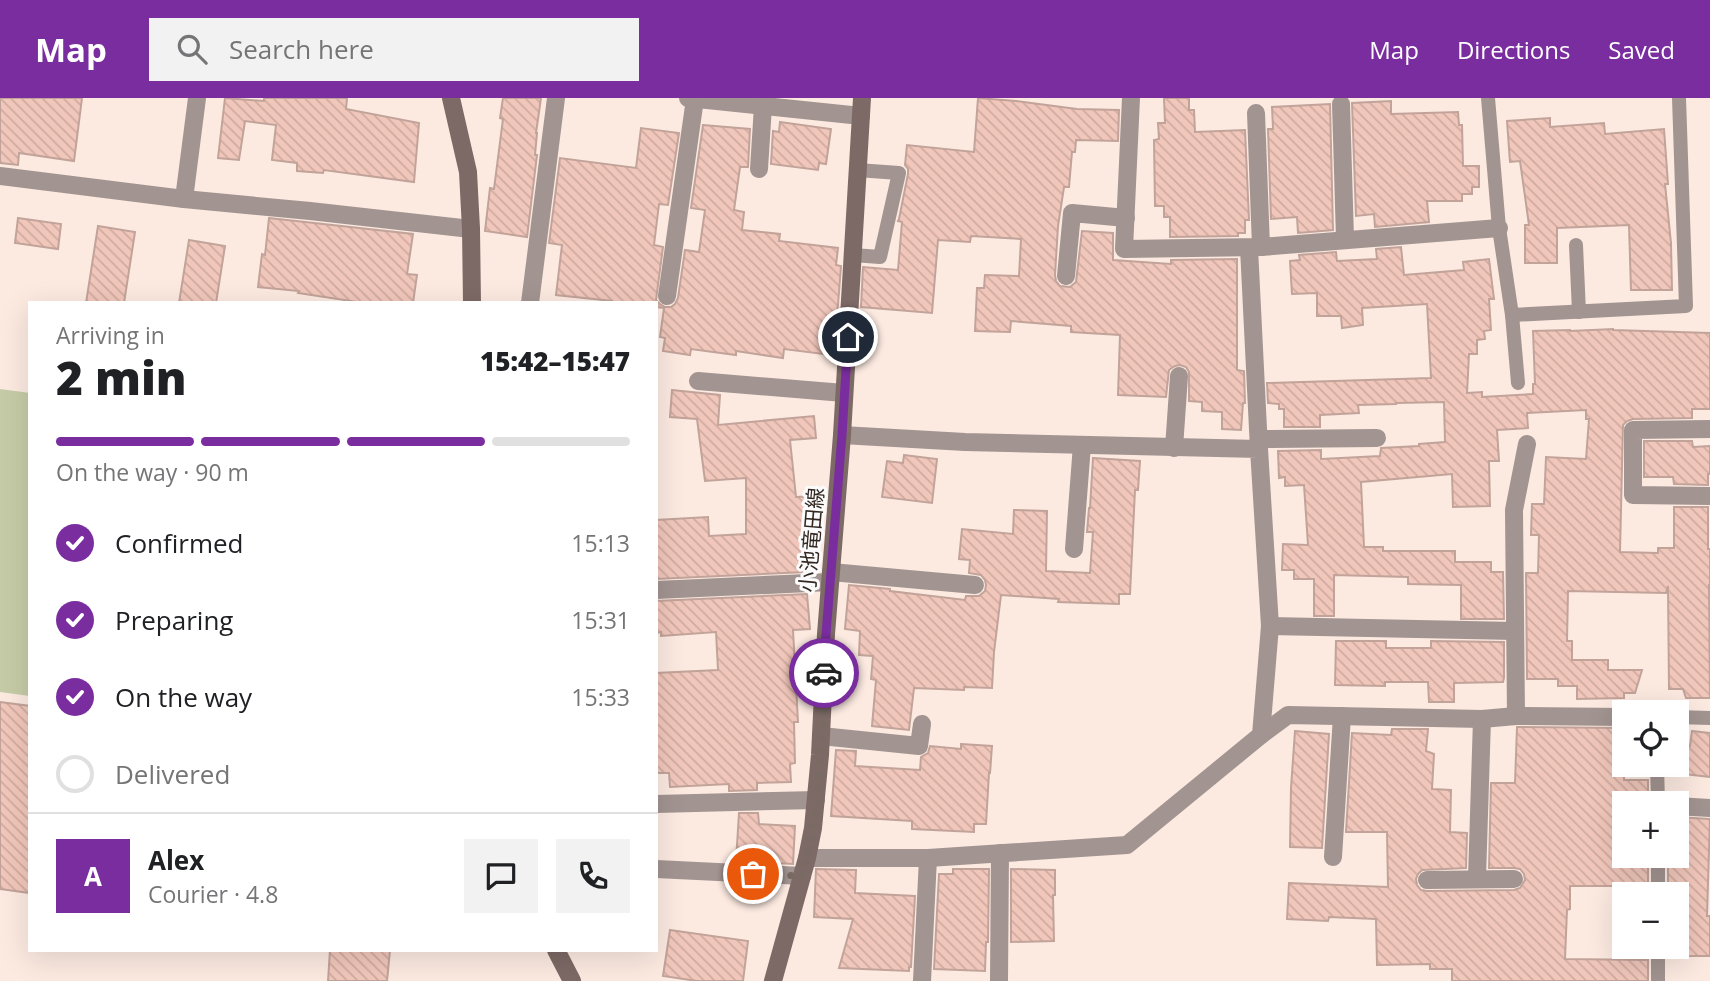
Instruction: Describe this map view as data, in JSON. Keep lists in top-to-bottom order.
{
  "streets": {
    "main road": ["小池竜田線"]
  },
  "page": {
    "header": "Map",
    "search": "Search here",
    "nav": ["Map", "Directions", "Saved"],
    "heading": ["2 min", "Arriving in", "15:42–15:47"],
    "panel": ["Alex", "Courier · 4.8"],
    "bar": "On the way · 90 m",
    "list": [
      ["Confirmed", "15:13"],
      ["Preparing", "15:31"],
      ["On the way", "15:33"],
      "Delivered"
    ],
    "map_buttons": ["+", "−"],
    "round": "A"
  }
}
